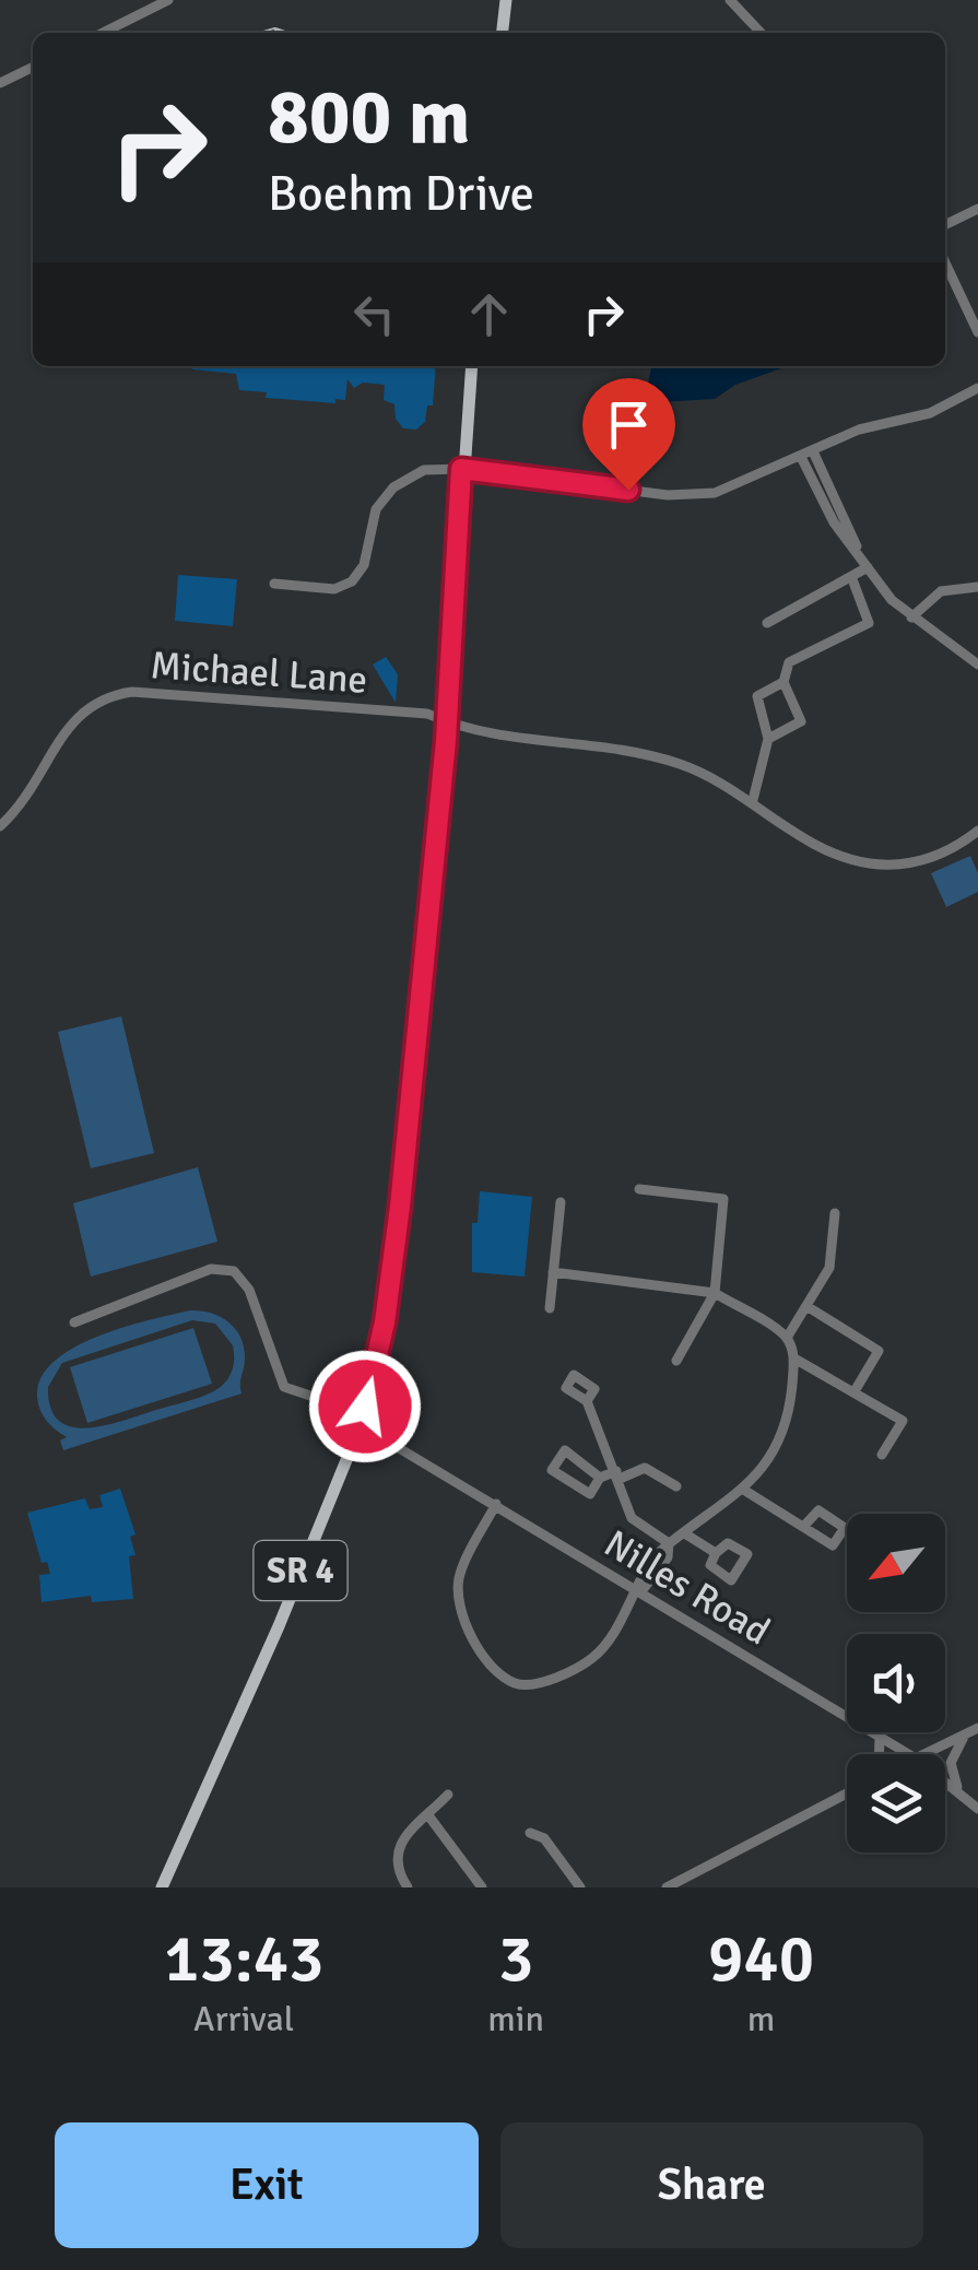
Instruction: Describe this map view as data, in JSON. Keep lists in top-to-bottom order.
{
  "streets": {
    "main road": ["SR 4"],
    "street": ["Michael Lane", "Nilles Road"]
  },
  "crossings": [
    ["Michael Lane", "SR 4"],
    ["SR 4", "Nilles Road"]
  ],
  "north": "bottom left",
  "page": {
    "turn": ["800 m", "Boehm Drive"],
    "eta": [
      "13:43",
      "Arrival",
      "3",
      "min",
      "940",
      "m"
    ],
    "buttons": ["Exit", "Share"]
  }
}
